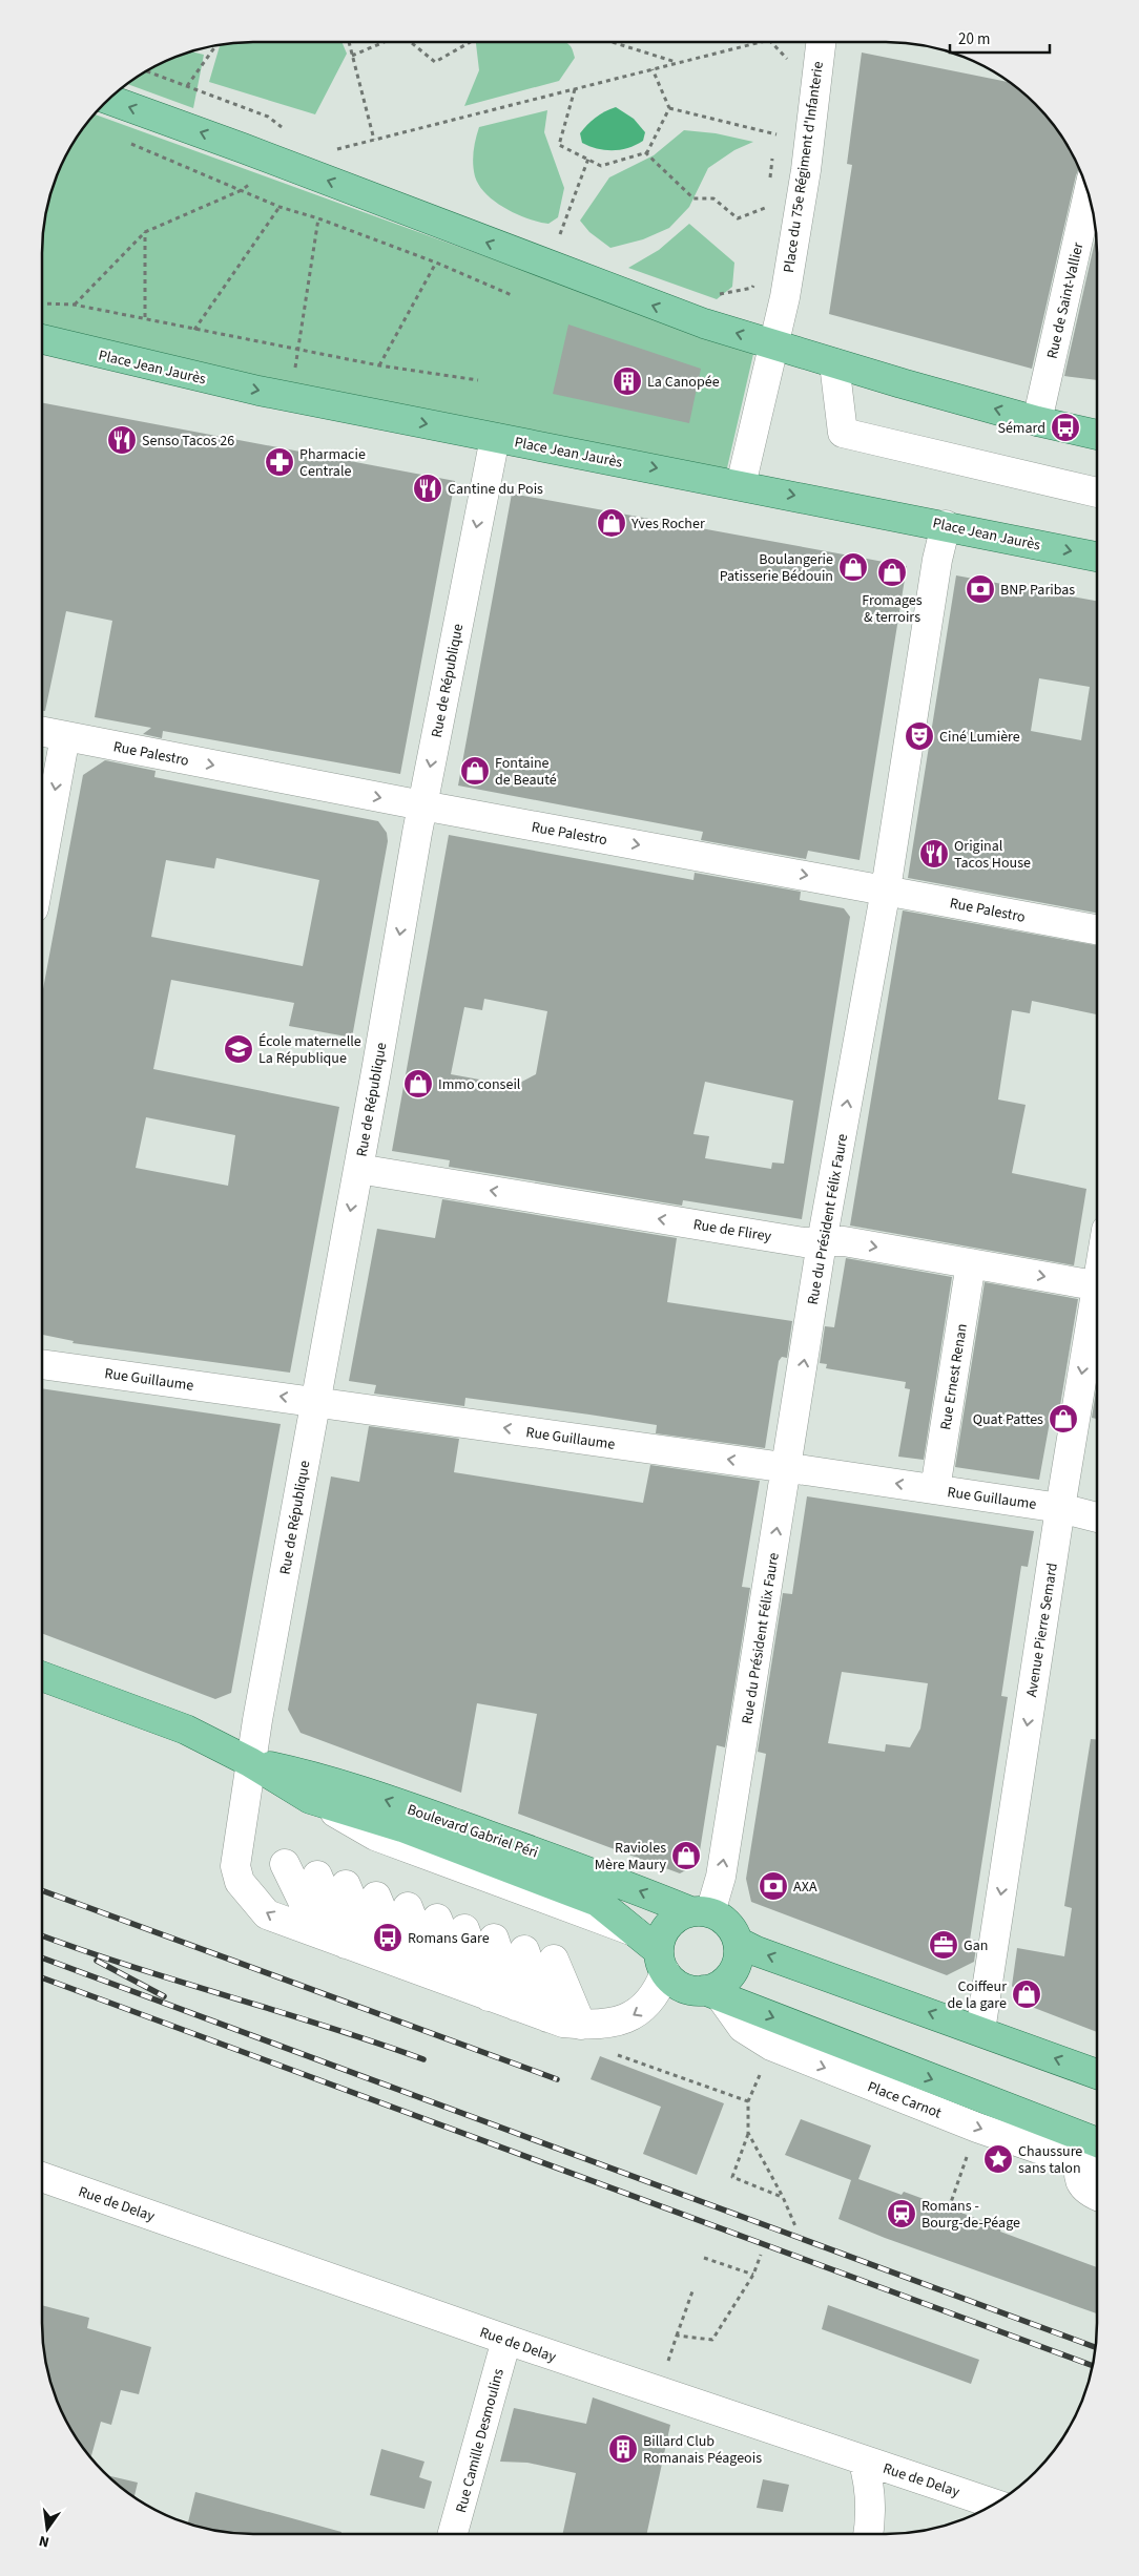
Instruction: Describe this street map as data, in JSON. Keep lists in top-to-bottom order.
{
  "streets": {
    "main road": ["Place Jean Jaurès", "Boulevard Gabriel Péri", "Place Carnot"],
    "street": [
      "Place du 75e Régiment d'Infanterie",
      "Rue de Saint-Vallier",
      "Rue de République",
      "Rue Palestro",
      "Rue du Président Félix Faure",
      "Rue de Flirey",
      "Rue Ernest Renan",
      "Rue Guillaume",
      "Avenue Pierre Semard",
      "Rue de Delay",
      "Rue Camille Desmoulins"
    ]
  },
  "crossings": [
    ["Place du 75e Régiment d'Infanterie", "Place Jean Jaurès"],
    ["Place Jean Jaurès", "Rue de République"],
    ["Place Jean Jaurès", "Rue du Président Félix Faure"],
    ["Rue de République", "Rue Palestro"],
    ["Rue de République", "Rue du Président Félix Faure"],
    ["Rue de République", "Rue de Flirey"],
    ["Rue de République", "Rue Guillaume"],
    ["Rue de République", "Boulevard Gabriel Péri"],
    ["Rue de République", "Place Carnot"],
    ["Rue Palestro", "Rue du Président Félix Faure"],
    ["Rue du Président Félix Faure", "Rue de Flirey"],
    ["Rue du Président Félix Faure", "Rue Guillaume"],
    ["Rue du Président Félix Faure", "Boulevard Gabriel Péri"],
    ["Rue du Président Félix Faure", "Place Carnot"],
    ["Rue de Flirey", "Rue Ernest Renan"],
    ["Rue Ernest Renan", "Rue Guillaume"],
    ["Rue Guillaume", "Avenue Pierre Semard"],
    ["Boulevard Gabriel Péri", "Place Carnot"],
    ["Rue de Delay", "Rue Camille Desmoulins"]
  ],
  "one_way": [
    "Rue Palestro",
    "Rue du Président Félix Faure",
    "Rue Guillaume",
    "Avenue Pierre Semard"
  ],
  "places": {
    "building": ["La Canopée", "Billard Club Romanais Péageois"],
    "bus stop": ["Sémard", "Romans Gare"],
    "restaurant": ["Senso Tacos 26", "Cantine du Pois", "Original Tacos House"],
    "pharmacy": ["Pharmacie Centrale"],
    "shop": [
      "Yves Rocher",
      "Boulangerie Patisserie Bédouin",
      "Fromages & terroirs",
      "Fontaine de Beauté",
      "Immo conseil",
      "Quat Pattes",
      "Ravioles Mère Maury",
      "Coiffeur de la gare"
    ],
    "bank": ["BNP Paribas", "AXA"],
    "theatre": ["Ciné Lumière"],
    "school or university": ["École maternelle La République"],
    "office": ["Gan"],
    "place": ["Chaussure sans talon"],
    "station": ["Romans - Bourg-de-Péage"]
  },
  "scale_bar": "20 m",
  "north": "bottom"
}
